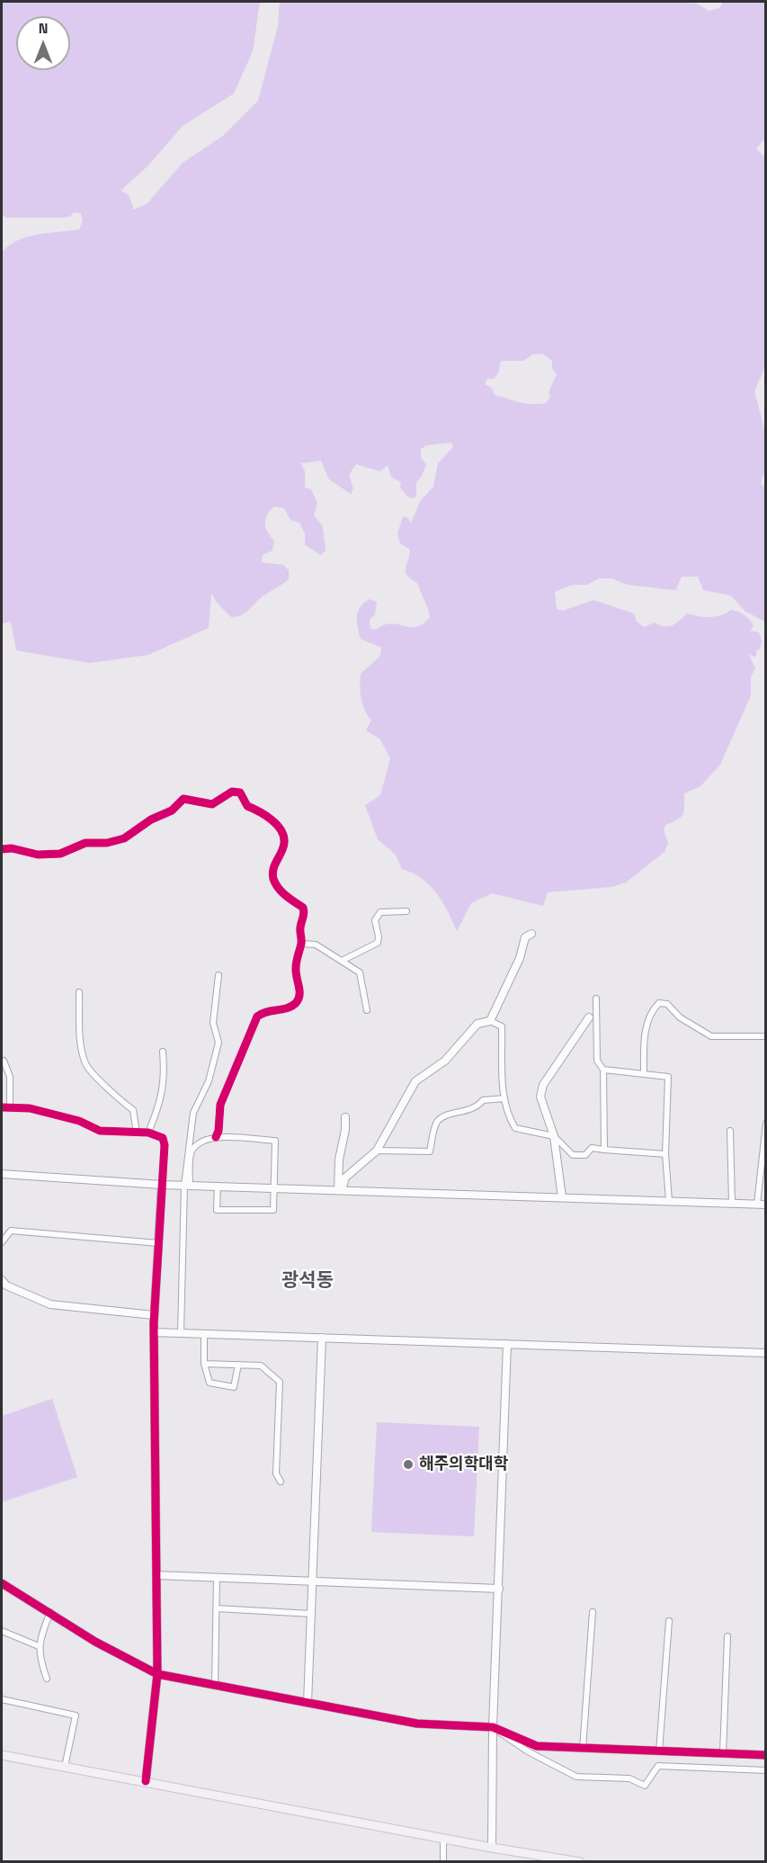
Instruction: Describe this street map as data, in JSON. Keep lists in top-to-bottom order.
{
  "districts": ["광석동"],
  "places": ["해주의학대학"],
  "north": "top"
}
